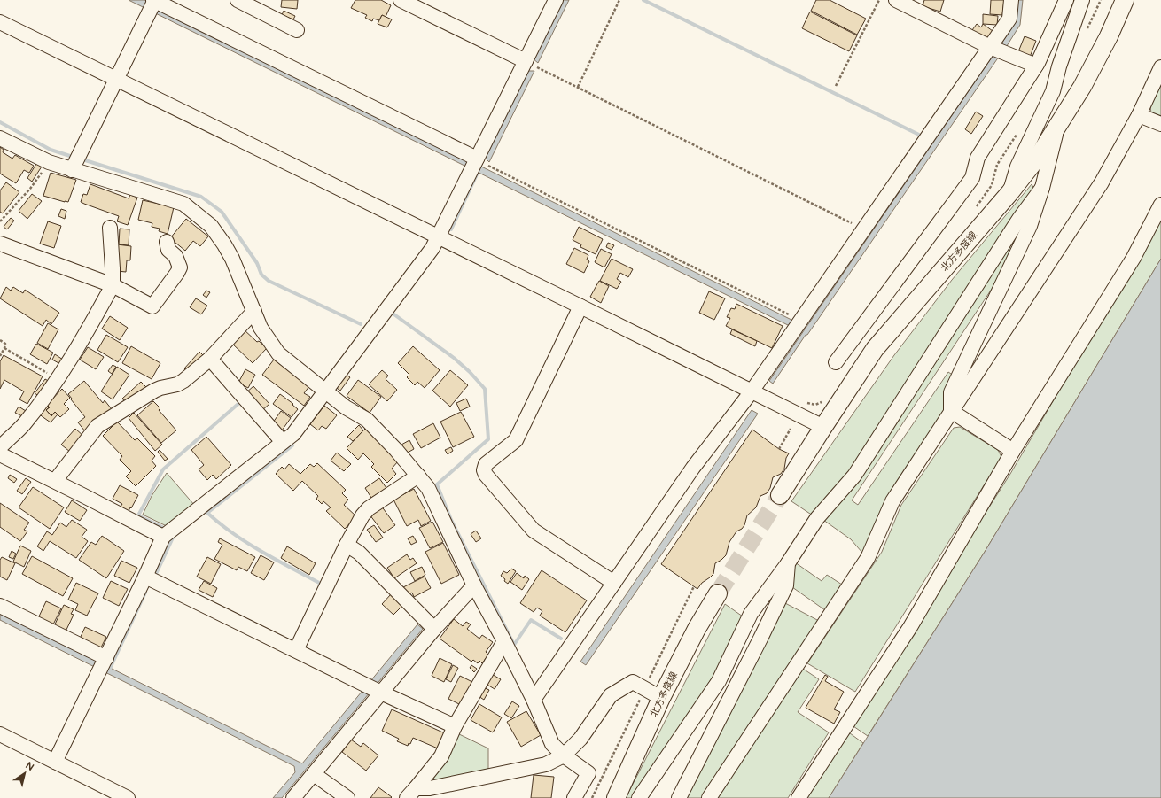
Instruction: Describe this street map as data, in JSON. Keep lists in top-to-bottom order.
{
  "streets": {
    "main road": ["北方多度線"]
  },
  "north": "top right"
}
